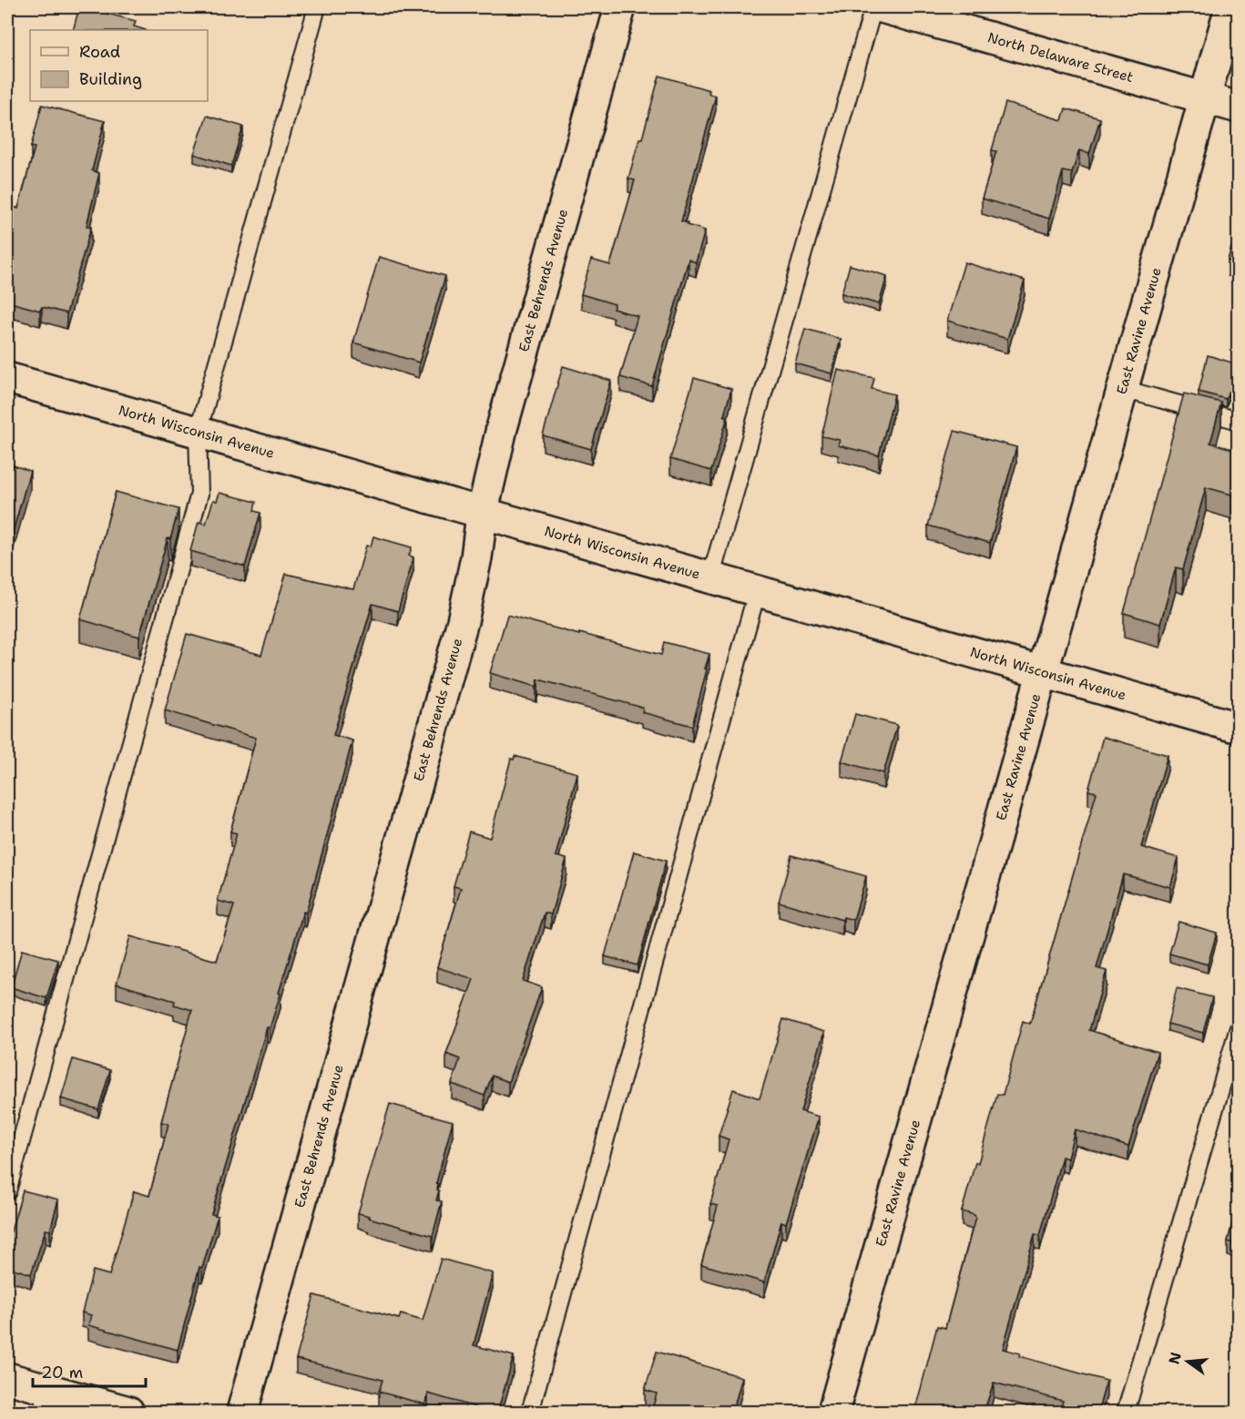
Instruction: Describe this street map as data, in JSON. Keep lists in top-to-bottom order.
{
  "streets": {
    "street": [
      "North Delaware Street",
      "East Behrends Avenue",
      "East Ravine Avenue",
      "North Wisconsin Avenue"
    ]
  },
  "crossings": [
    ["North Delaware Street", "East Ravine Avenue"],
    ["East Behrends Avenue", "North Wisconsin Avenue"],
    ["East Ravine Avenue", "North Wisconsin Avenue"]
  ],
  "legend": ["Road", "Building"],
  "scale_bar": "20 m",
  "north": "left"
}
